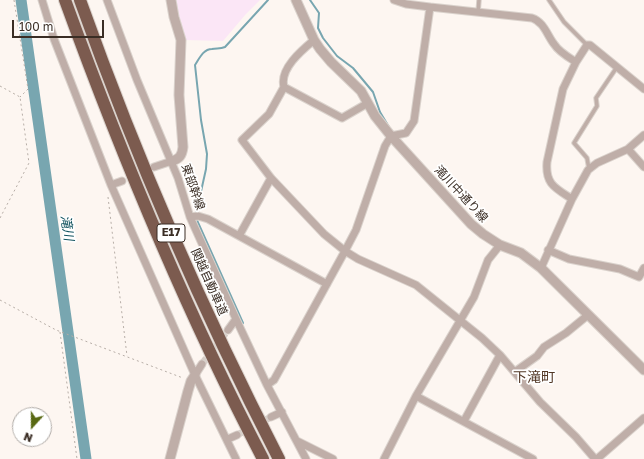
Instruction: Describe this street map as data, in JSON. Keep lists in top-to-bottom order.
{
  "streets": {
    "highway": ["E17", "関越自動車道"],
    "street": ["東部幹線", "滝川中通り線"]
  },
  "districts": ["下滝町"],
  "water": ["滝川"],
  "scale_bar": "100 m",
  "north": "bottom"
}
